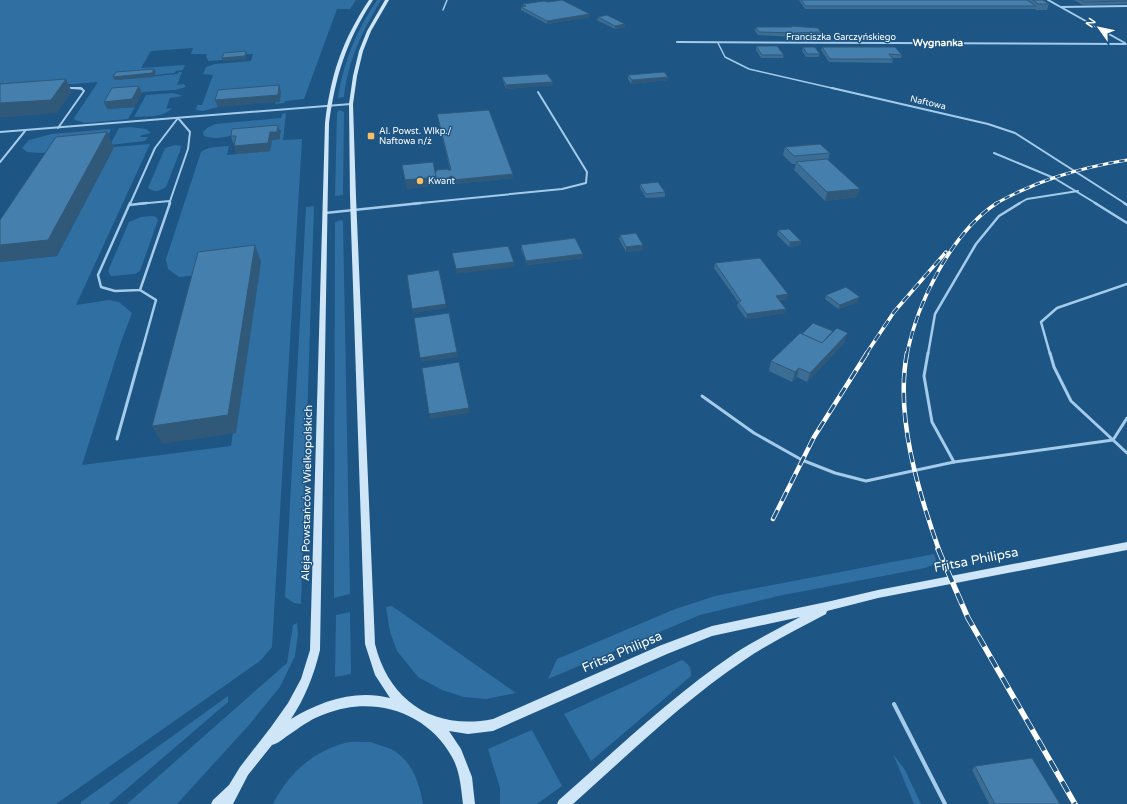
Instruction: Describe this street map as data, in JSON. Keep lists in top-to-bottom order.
{
  "streets": {
    "main road": ["Aleja Powstańców Wielkopolskich", "Fritsa Philipsa"],
    "street": ["Franciszka Garczyńskiego"],
    "lane": ["Naftowa"]
  },
  "crossings": [
    ["Franciszka Garczyńskiego", "Naftowa"]
  ],
  "districts": ["Wygnanka"],
  "places": {
    "transit": ["Al. Powst. Wlkp./ Naftowa n/ż"],
    "other": ["Kwant"]
  },
  "north": "top left"
}
